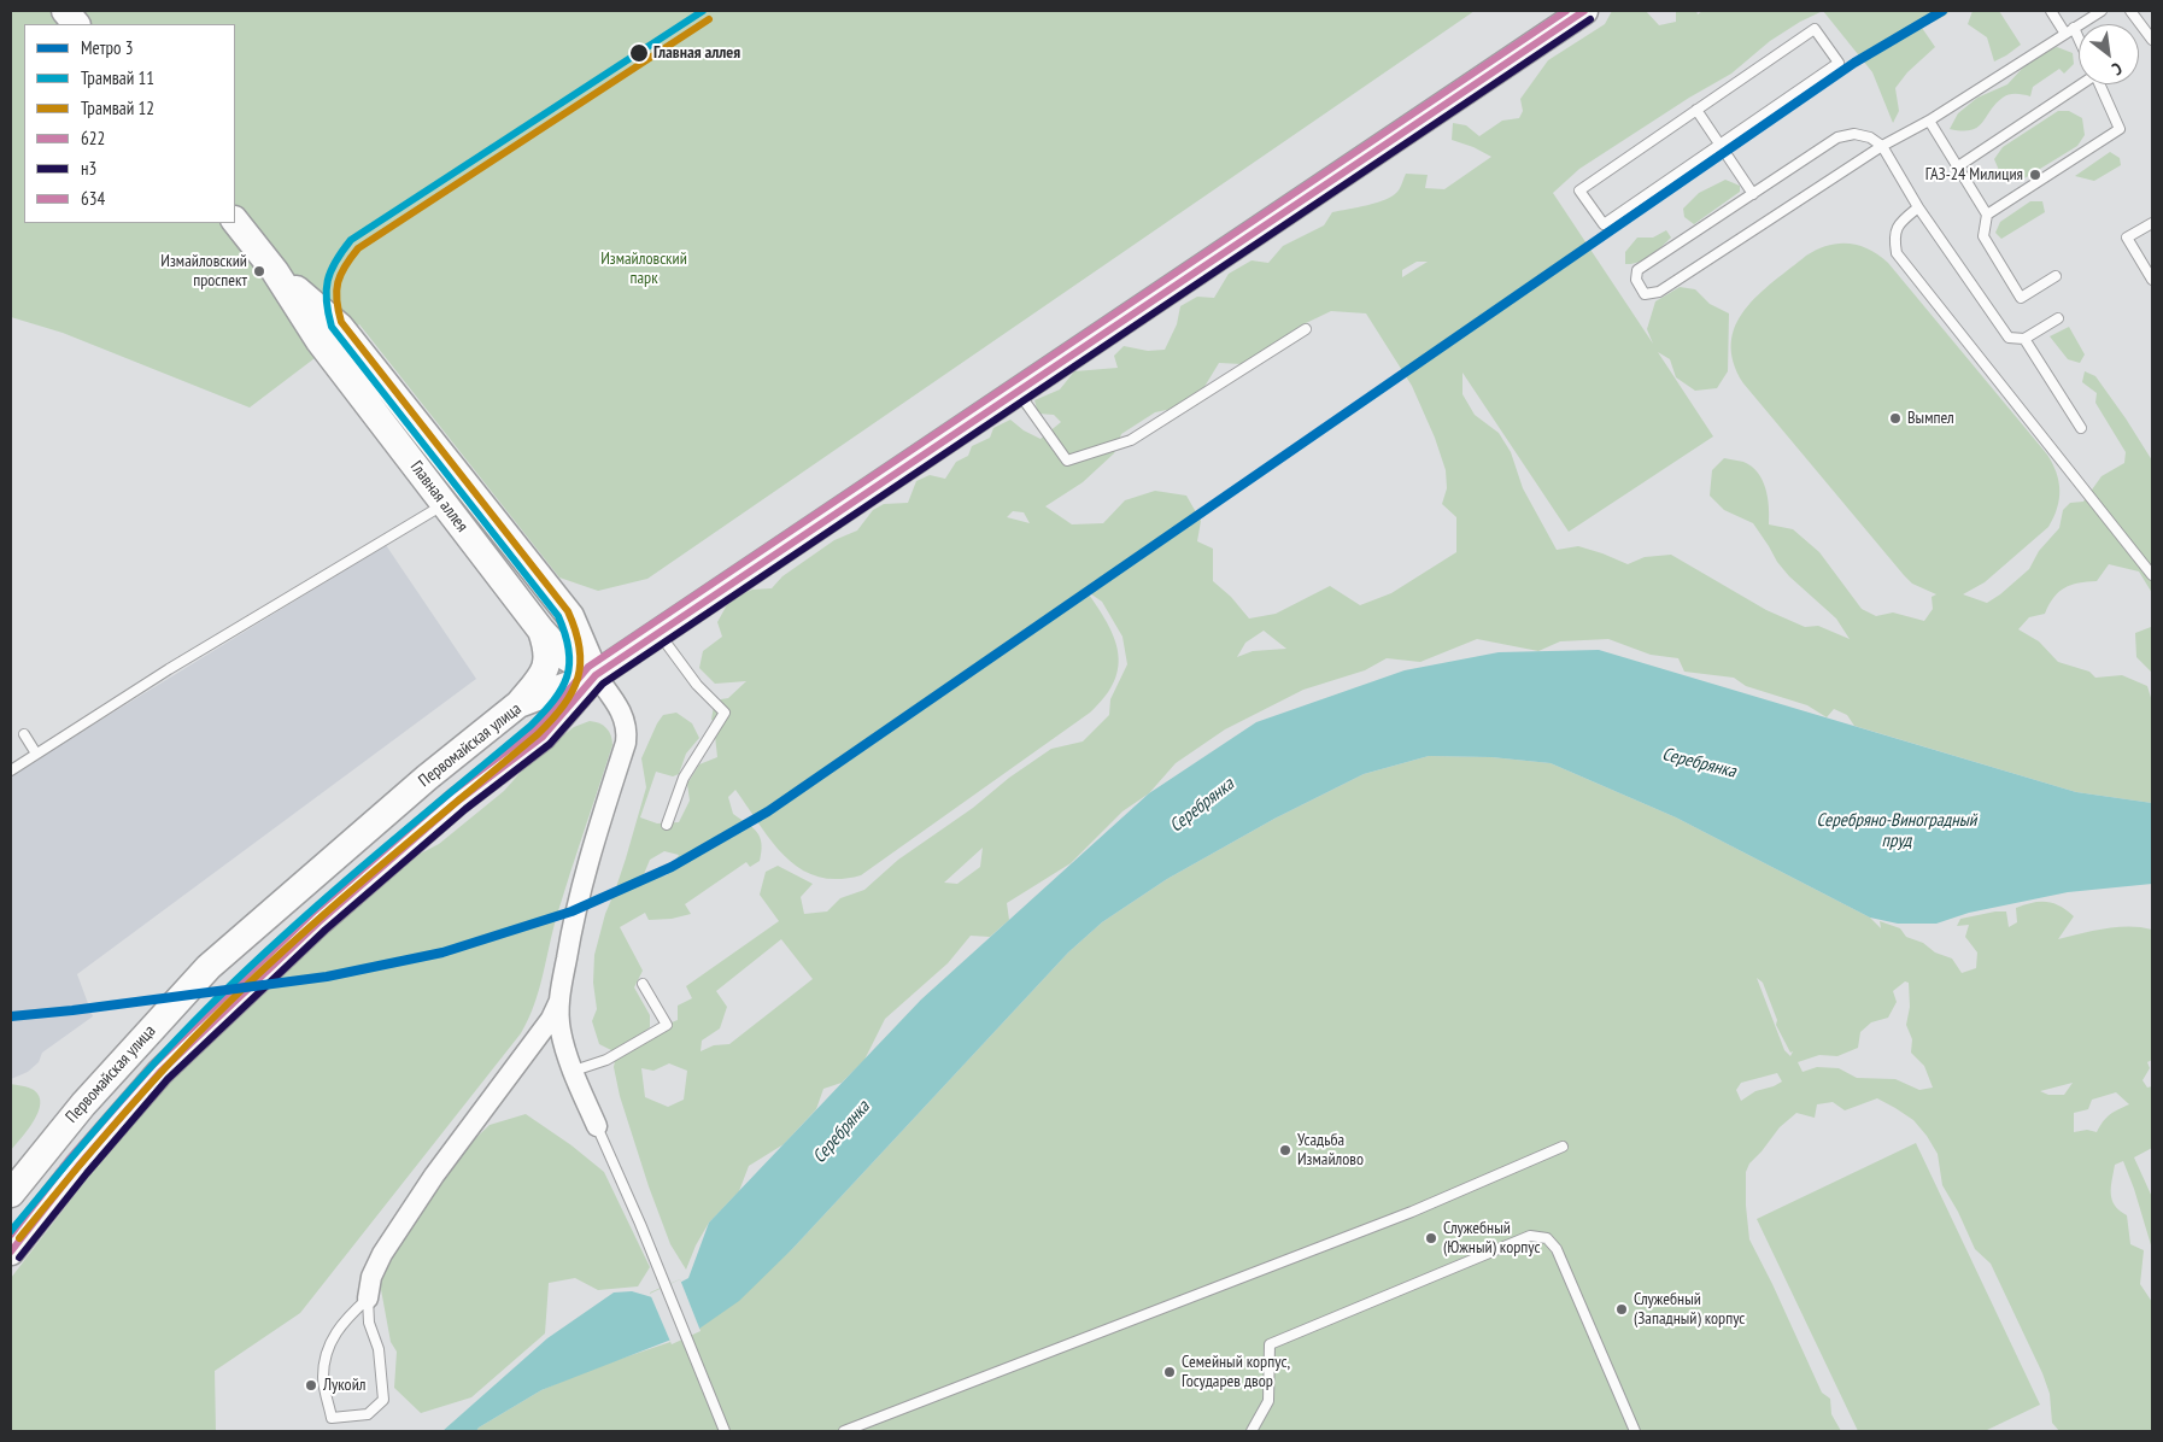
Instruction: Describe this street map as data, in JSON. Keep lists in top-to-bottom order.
{
  "streets": {
    "main road": ["Главная аллея", "Первомайская улица"]
  },
  "crossings": [
    ["Главная аллея", "Первомайская улица"]
  ],
  "water": ["Серебрянка", "Серебряно-Виноградный пруд"],
  "parks": ["Измайловский парк"],
  "places": [
    "Главная аллея",
    "ГАЗ-24 Милиция",
    "Измайловский проспект",
    "Вымпел",
    "Усадьба Измайлово",
    "Служебный (Южный) корпус",
    "Служебный (Западный) корпус",
    "Семейный корпус, Государев двор",
    "Лукойл"
  ],
  "lines": [
    "metro line 3",
    "tram line 11",
    "transit line 622",
    "transit line 634",
    "tram line 12",
    "transit line н3"
  ],
  "legend": [
    "Метро 3",
    "Трамвай 11",
    "Трамвай 12",
    "622",
    "н3",
    "634"
  ],
  "north": "bottom right"
}
